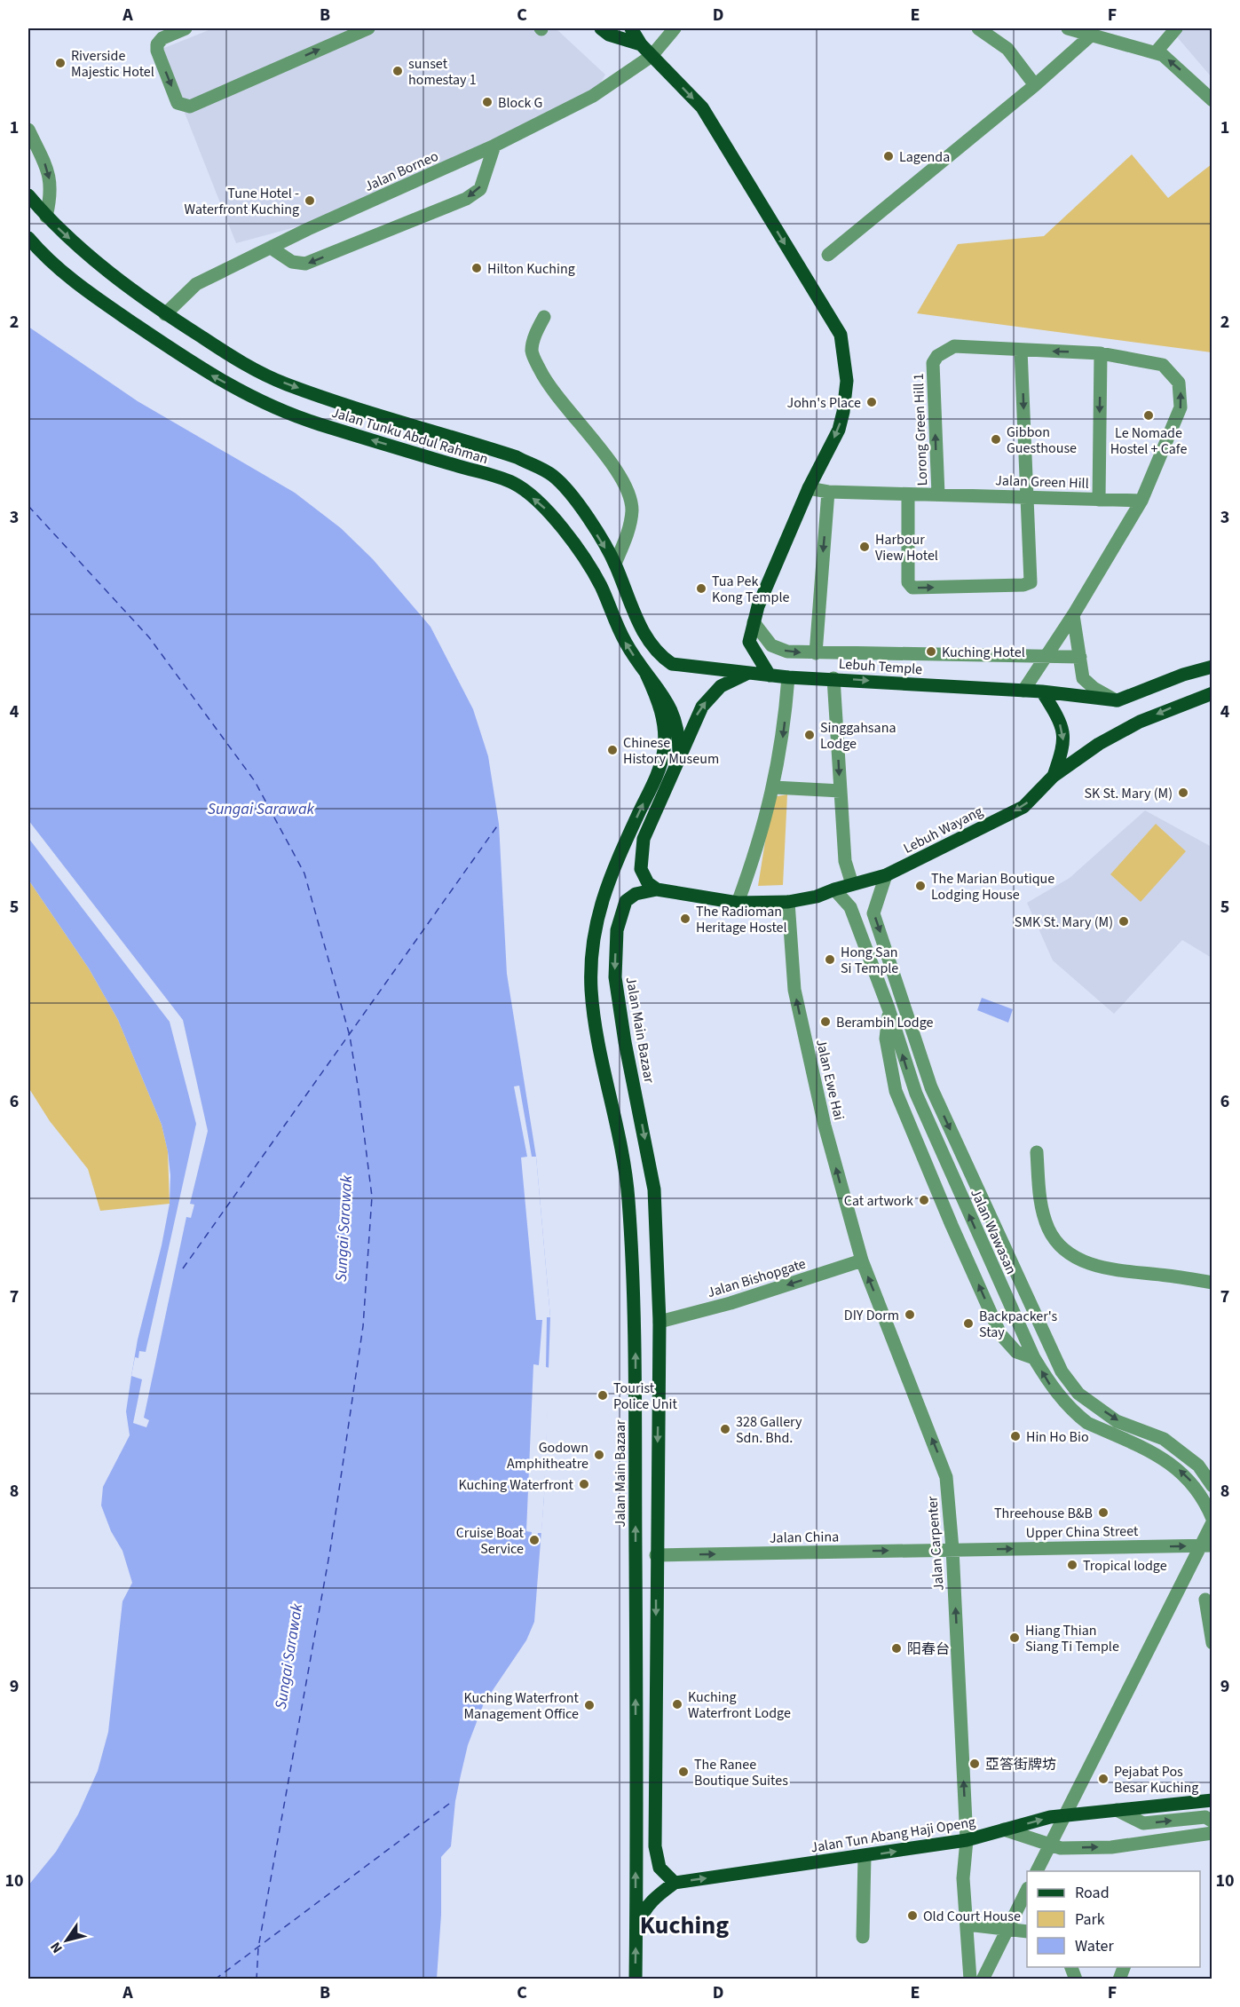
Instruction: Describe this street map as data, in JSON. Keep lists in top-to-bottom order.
{
  "streets": {
    "main road": [
      "Jalan Tunku Abdul Rahman",
      "Lebuh Temple",
      "Lebuh Wayang",
      "Jalan Main Bazaar",
      "Jalan Tun Abang Haji Openg"
    ],
    "street": [
      "Jalan Borneo",
      "Lorong Green Hill 1",
      "Jalan Green Hill",
      "Jalan Ewe Hai",
      "Jalan Wawasan",
      "Jalan Bishopgate",
      "Upper China Street",
      "Jalan China",
      "Jalan Carpenter"
    ]
  },
  "crossings": [
    ["Jalan Borneo", "Jalan Tunku Abdul Rahman"],
    ["Lorong Green Hill 1", "Jalan Green Hill"],
    ["Jalan Tunku Abdul Rahman", "Lebuh Temple"],
    ["Jalan Tunku Abdul Rahman", "Jalan Main Bazaar"],
    ["Lebuh Wayang", "Jalan Main Bazaar"],
    ["Lebuh Wayang", "Jalan Ewe Hai"],
    ["Lebuh Wayang", "Jalan Wawasan"],
    ["Jalan Main Bazaar", "Jalan Bishopgate"],
    ["Jalan Main Bazaar", "Jalan China"],
    ["Jalan Main Bazaar", "Jalan Tun Abang Haji Openg"],
    ["Jalan Ewe Hai", "Jalan Bishopgate"],
    ["Jalan Ewe Hai", "Jalan Carpenter"],
    ["Jalan Bishopgate", "Jalan Carpenter"],
    ["Upper China Street", "Jalan China"],
    ["Upper China Street", "Jalan Carpenter"],
    ["Jalan China", "Jalan Carpenter"],
    ["Jalan Carpenter", "Jalan Tun Abang Haji Openg"]
  ],
  "one_way": [
    "Lebuh Temple",
    "Lebuh Wayang",
    "Jalan Bishopgate",
    "Upper China Street",
    "Jalan China",
    "Jalan Carpenter",
    "Jalan Tun Abang Haji Openg"
  ],
  "districts": ["Kuching"],
  "water": ["Sungai Sarawak"],
  "places": [
    "Riverside Majestic Hotel",
    "sunset homestay 1",
    "Block G",
    "Lagenda",
    "Tune Hotel - Waterfront Kuching",
    "Hilton Kuching",
    "John's Place",
    "Le Nomade Hostel + Cafe",
    "Gibbon Guesthouse",
    "Harbour View Hotel",
    "Tua Pek Kong Temple",
    "Kuching Hotel",
    "Singgahsana Lodge",
    "Chinese History Museum",
    "SK St. Mary (M)",
    "The Marian Boutique Lodging House",
    "The Radioman Heritage Hostel",
    "SMK St. Mary (M)",
    "Hong San Si Temple",
    "Berambih Lodge",
    "Cat artwork",
    "DIY Dorm",
    "Backpacker's Stay",
    "Tourist Police Unit",
    "328 Gallery Sdn. Bhd.",
    "Hin Ho Bio",
    "Godown Amphitheatre",
    "Kuching Waterfront",
    "Threehouse B&B",
    "Cruise Boat Service",
    "Tropical lodge",
    "Hiang Thian Siang Ti Temple",
    "阳春台",
    "Kuching Waterfront Lodge",
    "Kuching Waterfront Management Office",
    "亞答街牌坊",
    "The Ranee Boutique Suites",
    "Pejabat Pos Besar Kuching",
    "Old Court House"
  ],
  "legend": ["Road", "Park", "Water"],
  "north": "bottom left",
  "grid": {
    "columns": [
      "A",
      "B",
      "C",
      "D",
      "E",
      "F"
    ],
    "rows": [
      "1",
      "2",
      "3",
      "4",
      "5",
      "6",
      "7",
      "8",
      "9",
      "10"
    ]
  }
}
